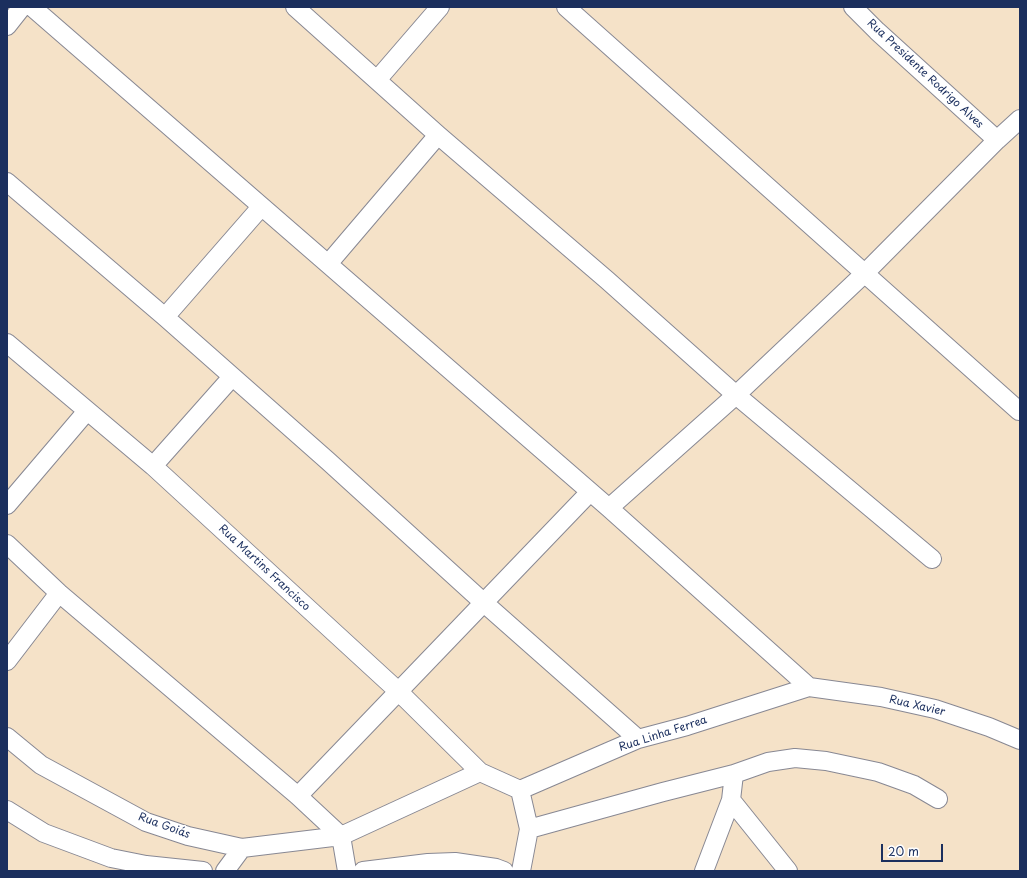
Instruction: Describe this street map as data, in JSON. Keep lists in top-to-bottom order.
{
  "streets": {
    "street": [
      "Rua Presidente Rodrigo Alves",
      "Rua Martins Francisco",
      "Rua Xavier",
      "Rua Linha Ferrea",
      "Rua Goiás"
    ]
  },
  "crossings": [
    ["Rua Martins Francisco", "Rua Linha Ferrea"],
    ["Rua Martins Francisco", "Rua Goiás"],
    ["Rua Xavier", "Rua Linha Ferrea"]
  ],
  "scale_bar": "20 m"
}
